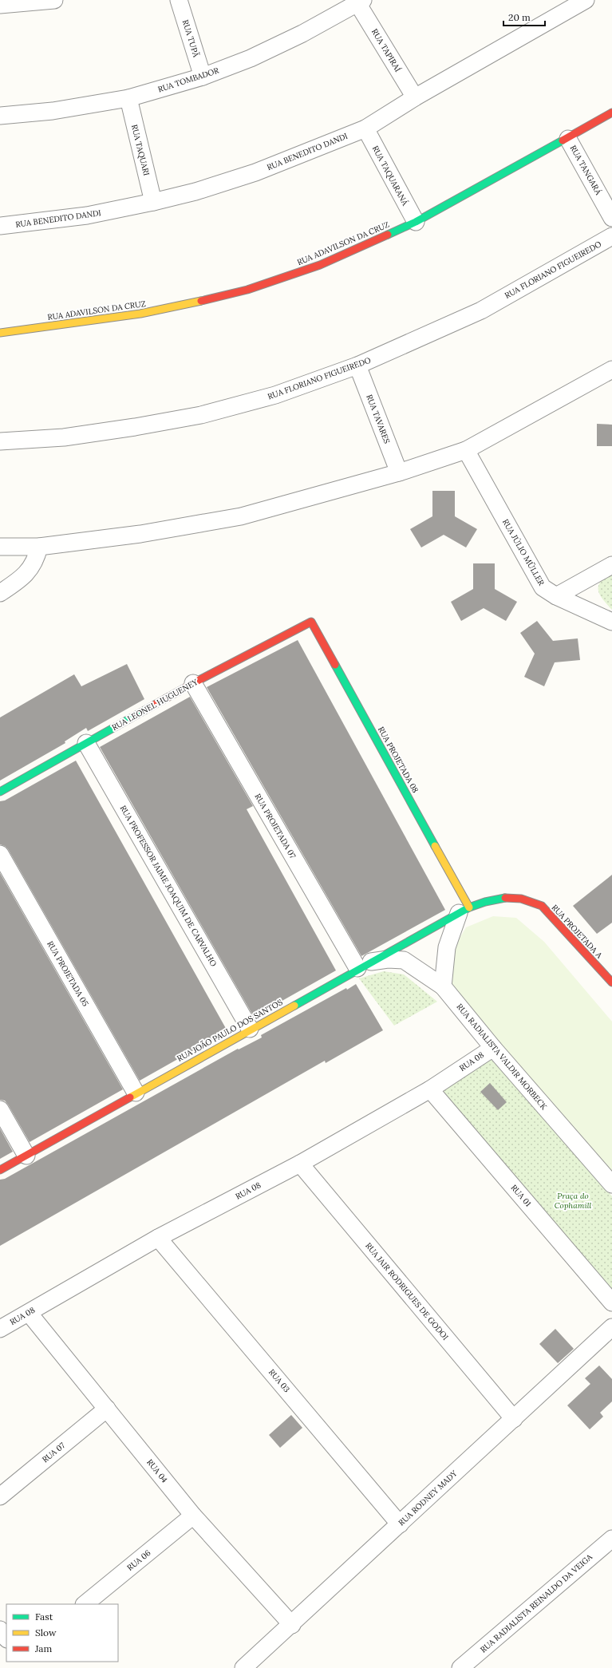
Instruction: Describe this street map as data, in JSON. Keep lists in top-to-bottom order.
{
  "streets": {
    "street": [
      "RUA TUPÃ",
      "RUA TAPIRAÍ",
      "RUA TOMBADOR",
      "RUA TAQUARI",
      "RUA BENEDITO DANDI",
      "RUA TANGARÁ",
      "RUA TAQUARANÁ",
      "RUA ADAVILSON DA CRUZ",
      "RUA FLORIANO FIGUEIREDO",
      "RUA TAVARES",
      "RUA JÚLIO MÜLLER",
      "RUA LEONEL HUGUENEY",
      "RUA PROJETADA 08",
      "RUA PROJETADA 07",
      "RUA PROFESSOR JAIME JOAQUIM DE CARVALHO",
      "RUA PROJETADA A",
      "RUA PROJETADA 05",
      "RUA JOÃO PAULO DOS SANTOS",
      "RUA RADIALISTA VALDIR MORBECK",
      "RUA 08",
      "RUA 01",
      "RUA JAIR RODRIGUES DE GODOI",
      "RUA 03",
      "RUA 07",
      "RUA 04",
      "RUA RODNEY MADY",
      "RUA 06",
      "RUA RADIALISTA REINALDO DA VEIGA"
    ]
  },
  "crossings": [
    ["RUA TUPÃ", "RUA TOMBADOR"],
    ["RUA TAPIRAÍ", "RUA TOMBADOR"],
    ["RUA TAPIRAÍ", "RUA BENEDITO DANDI"],
    ["RUA TOMBADOR", "RUA TAQUARI"],
    ["RUA TAQUARI", "RUA BENEDITO DANDI"],
    ["RUA BENEDITO DANDI", "RUA TAQUARANÁ"],
    ["RUA TANGARÁ", "RUA ADAVILSON DA CRUZ"],
    ["RUA TAQUARANÁ", "RUA ADAVILSON DA CRUZ"],
    ["RUA FLORIANO FIGUEIREDO", "RUA TAVARES"],
    ["RUA LEONEL HUGUENEY", "RUA PROJETADA 08"],
    ["RUA LEONEL HUGUENEY", "RUA PROJETADA 07"],
    ["RUA LEONEL HUGUENEY", "RUA PROFESSOR JAIME JOAQUIM DE CARVALHO"],
    ["RUA PROJETADA 08", "RUA PROJETADA A"],
    ["RUA PROJETADA 08", "RUA JOÃO PAULO DOS SANTOS"],
    ["RUA PROJETADA 07", "RUA JOÃO PAULO DOS SANTOS"],
    ["RUA PROFESSOR JAIME JOAQUIM DE CARVALHO", "RUA JOÃO PAULO DOS SANTOS"],
    ["RUA PROJETADA A", "RUA JOÃO PAULO DOS SANTOS"],
    ["RUA PROJETADA 05", "RUA JOÃO PAULO DOS SANTOS"],
    ["RUA RADIALISTA VALDIR MORBECK", "RUA 08"],
    ["RUA 08", "RUA 01"],
    ["RUA 08", "RUA JAIR RODRIGUES DE GODOI"],
    ["RUA 08", "RUA 03"],
    ["RUA 08", "RUA 04"],
    ["RUA JAIR RODRIGUES DE GODOI", "RUA RODNEY MADY"],
    ["RUA 03", "RUA RODNEY MADY"],
    ["RUA 07", "RUA 04"],
    ["RUA 04", "RUA RODNEY MADY"],
    ["RUA 04", "RUA 06"]
  ],
  "parks": ["Praça do Cophamill"],
  "legend": ["Fast", "Slow", "Jam"],
  "scale_bar": "20 m"
}
